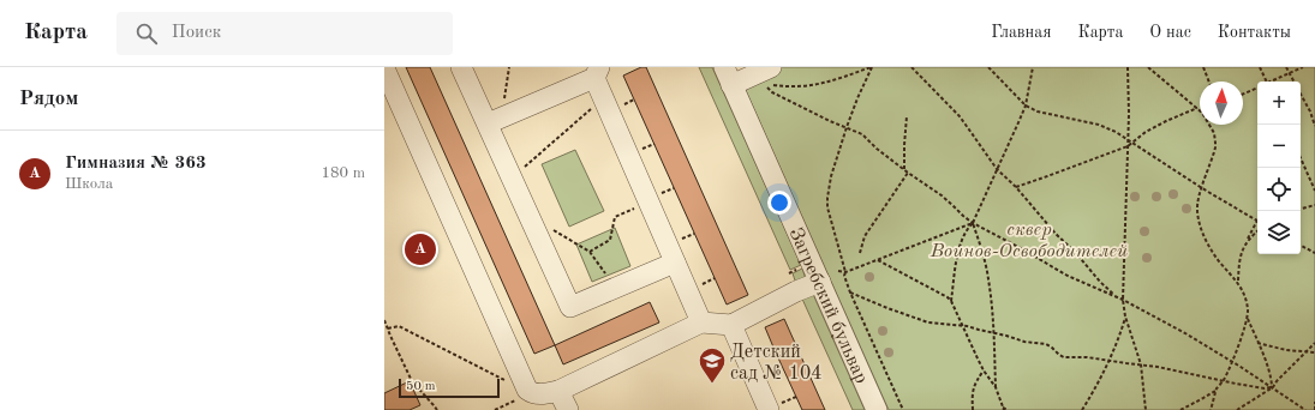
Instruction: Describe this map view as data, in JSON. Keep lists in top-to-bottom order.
{
  "streets": {
    "street": ["Загребский бульвар"]
  },
  "parks": ["сквер Воинов-Освободителей"],
  "places": {
    "school or university": ["Детский сад № 104"]
  },
  "scale_bar": "50 m",
  "north": "top",
  "page": {
    "header": "Карта",
    "search": "Поиск",
    "nav": [
      "Главная",
      "Карта",
      "О нас",
      "Контакты"
    ],
    "heading": "Рядом",
    "map_buttons": ["+", "−"],
    "list": [
      {
        "mark": "A",
        "name": "Гимназия № 363",
        "note": "Школа",
        "value": "180 m"
      }
    ],
    "pins": "A",
    "scale": "50 m"
  }
}
